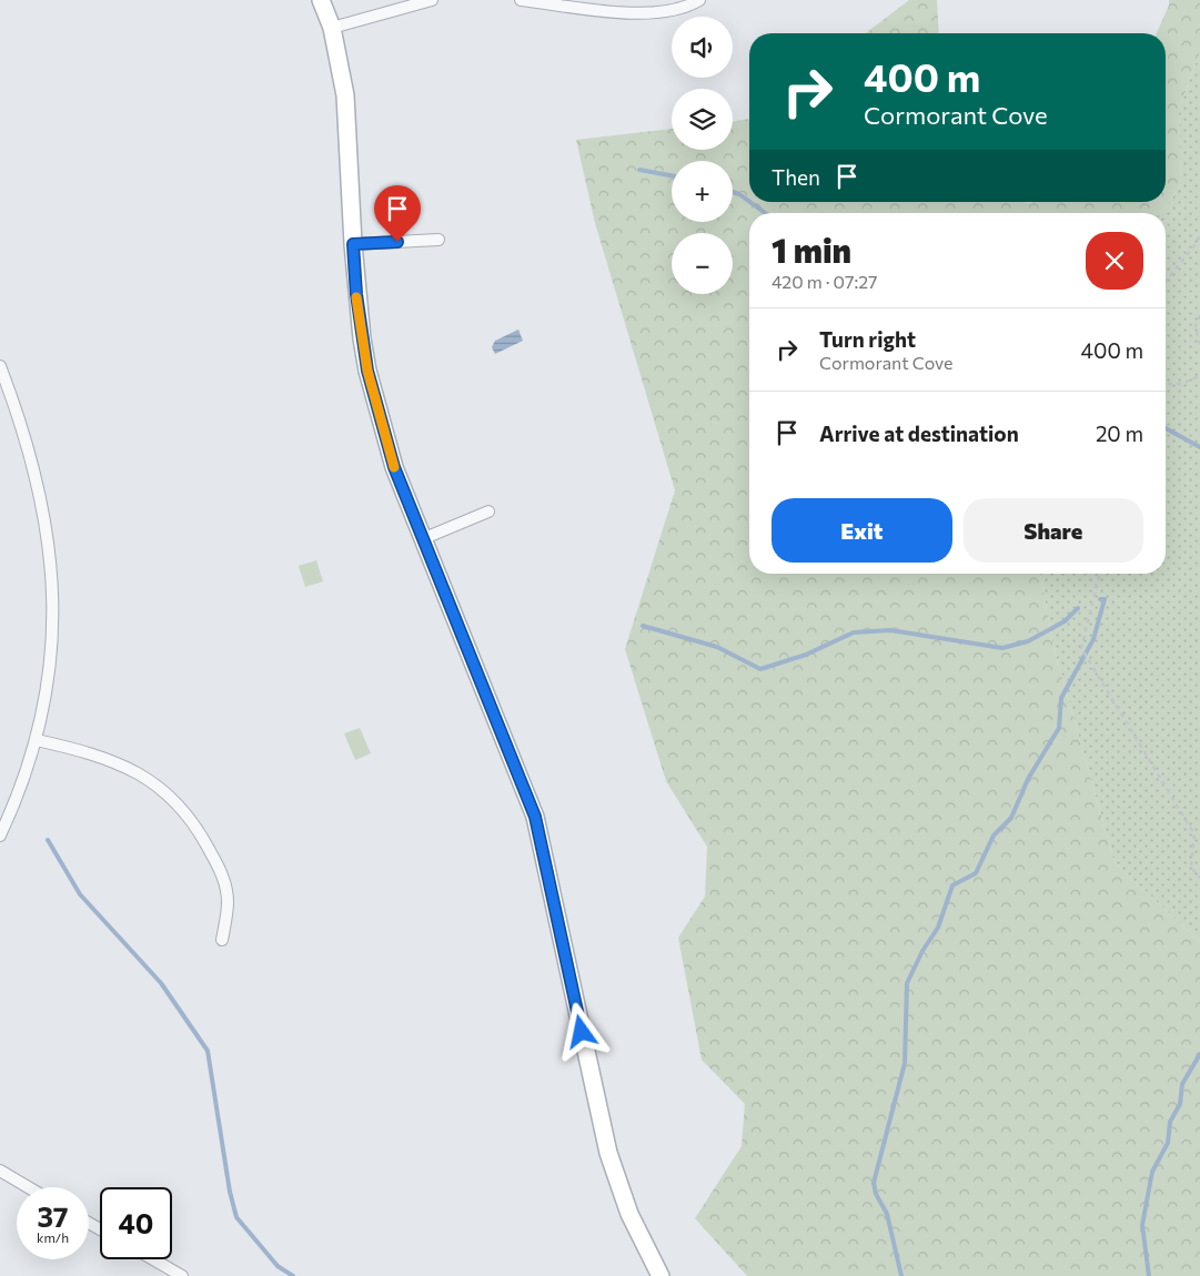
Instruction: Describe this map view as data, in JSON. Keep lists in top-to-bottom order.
{
  "page": {
    "map_buttons": ["+", "−"],
    "turn": ["400 m", "Cormorant Cove"],
    "then": "Then",
    "heading": ["1 min", "420 m · 07:27"],
    "list": [
      {
        "name": "Turn right",
        "note": "Cormorant Cove",
        "value": "400 m"
      },
      {
        "name": "Arrive at destination",
        "value": "20 m"
      }
    ],
    "buttons": ["Exit", "Share"],
    "speed": "37 km/h",
    "limit": "40"
  }
}
